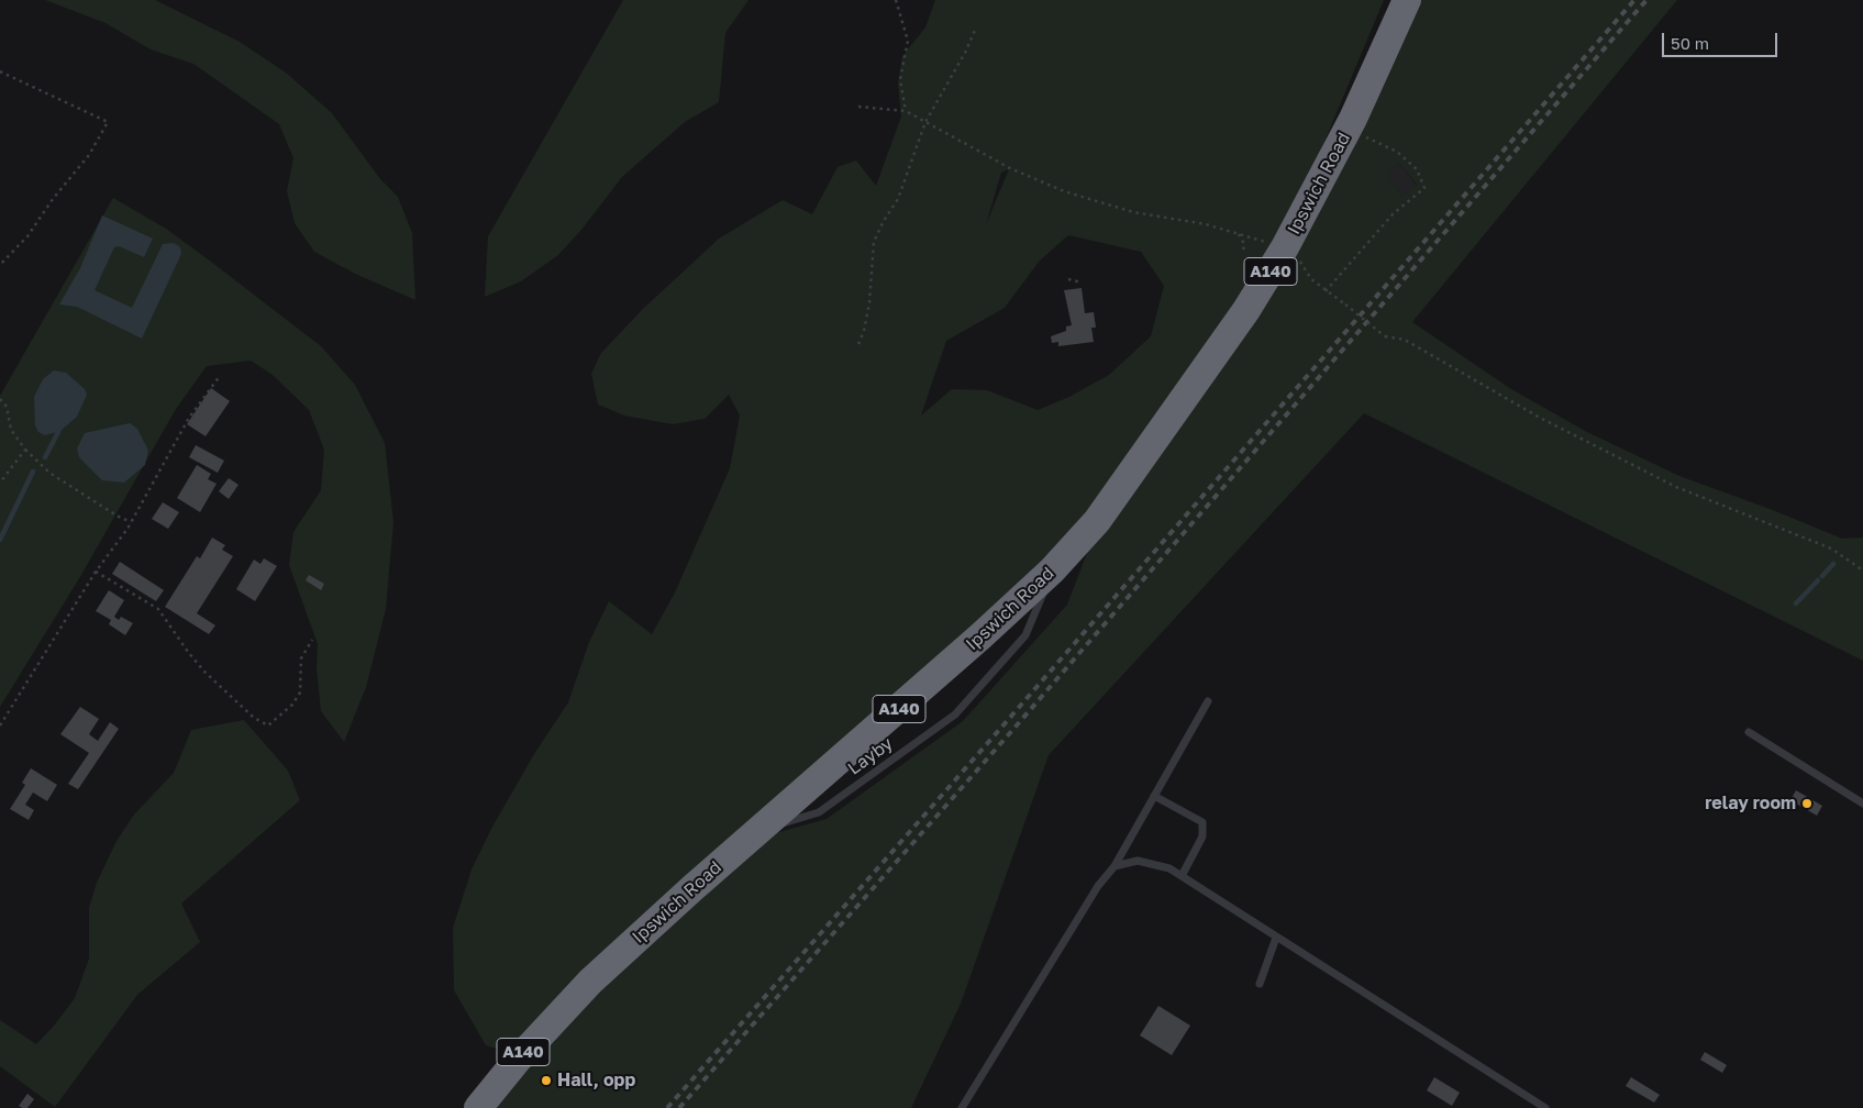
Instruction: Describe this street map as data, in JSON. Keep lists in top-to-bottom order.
{
  "streets": {
    "highway": ["Ipswich Road", "A140"],
    "lane": ["Layby"]
  },
  "crossings": [
    ["Ipswich Road", "Layby"]
  ],
  "places": ["relay room", "Hall, opp"],
  "scale_bar": "50 m"
}
